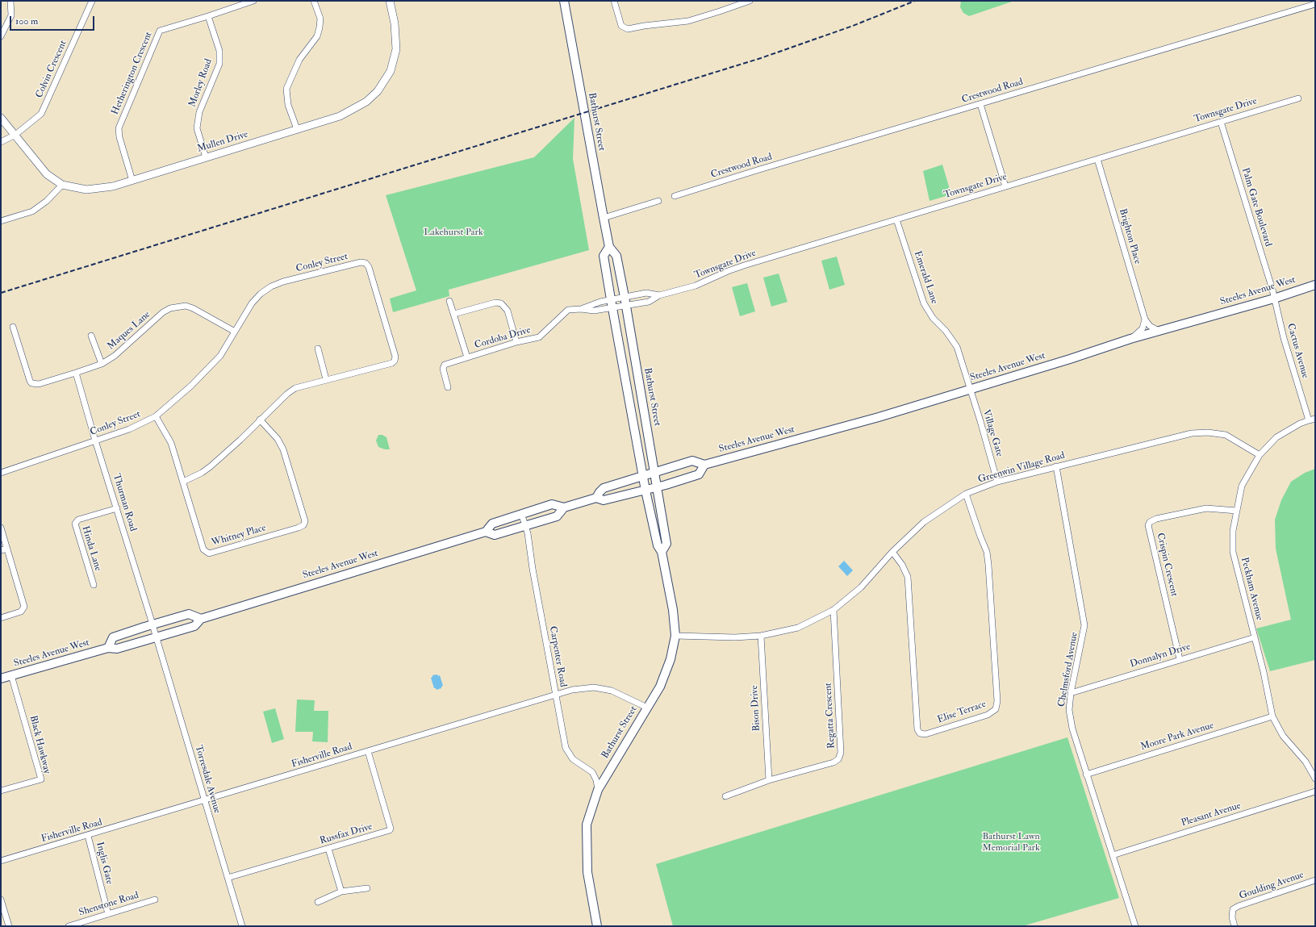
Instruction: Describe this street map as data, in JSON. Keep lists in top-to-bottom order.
{
  "streets": {
    "main road": ["Bathurst Street", "Steeles Avenue West"],
    "street": [
      "Colvin Crescent",
      "Hetherington Crescent",
      "Morley Road",
      "Crestwood Road",
      "Townsgate Drive",
      "Mullen Drive",
      "Palm Gate Boulevard",
      "Brighton Place",
      "Conley Street",
      "Emerald Lane",
      "Maques Lane",
      "Cordoba Drive",
      "Cactus Avenue",
      "Village Gate",
      "Greenwin Village Road",
      "Thurman Road",
      "Whitney Place",
      "Hinda Lane",
      "Crispin Crescent",
      "Peckham Avenue",
      "Donnalyn Drive",
      "Carpenter Road",
      "Chelmsford Avenue",
      "Bison Drive",
      "Elise Terrace",
      "Regatta Crescent",
      "Moore Park Avenue",
      "Black Hawkway",
      "Fisherville Road",
      "Torresdale Avenue",
      "Pleasant Avenue",
      "Russfax Drive",
      "Inglis Gate",
      "Goulding Avenue",
      "Shenstone Road"
    ]
  },
  "crossings": [
    ["Colvin Crescent", "Mullen Drive"],
    ["Hetherington Crescent", "Morley Road"],
    ["Hetherington Crescent", "Mullen Drive"],
    ["Morley Road", "Mullen Drive"],
    ["Townsgate Drive", "Bathurst Street"],
    ["Townsgate Drive", "Palm Gate Boulevard"],
    ["Townsgate Drive", "Brighton Place"],
    ["Townsgate Drive", "Emerald Lane"],
    ["Townsgate Drive", "Cordoba Drive"],
    ["Bathurst Street", "Steeles Avenue West"],
    ["Bathurst Street", "Cordoba Drive"],
    ["Bathurst Street", "Greenwin Village Road"],
    ["Bathurst Street", "Carpenter Road"],
    ["Bathurst Street", "Fisherville Road"],
    ["Palm Gate Boulevard", "Steeles Avenue West"],
    ["Palm Gate Boulevard", "Cactus Avenue"],
    ["Conley Street", "Maques Lane"],
    ["Conley Street", "Thurman Road"],
    ["Conley Street", "Whitney Place"],
    ["Emerald Lane", "Steeles Avenue West"],
    ["Emerald Lane", "Village Gate"],
    ["Steeles Avenue West", "Cactus Avenue"],
    ["Steeles Avenue West", "Village Gate"],
    ["Steeles Avenue West", "Thurman Road"],
    ["Steeles Avenue West", "Carpenter Road"],
    ["Steeles Avenue West", "Black Hawkway"],
    ["Steeles Avenue West", "Torresdale Avenue"],
    ["Maques Lane", "Thurman Road"],
    ["Cactus Avenue", "Peckham Avenue"],
    ["Village Gate", "Greenwin Village Road"],
    ["Greenwin Village Road", "Peckham Avenue"],
    ["Greenwin Village Road", "Chelmsford Avenue"],
    ["Greenwin Village Road", "Bison Drive"],
    ["Greenwin Village Road", "Elise Terrace"],
    ["Greenwin Village Road", "Regatta Crescent"],
    ["Thurman Road", "Hinda Lane"],
    ["Thurman Road", "Torresdale Avenue"],
    ["Crispin Crescent", "Peckham Avenue"],
    ["Crispin Crescent", "Donnalyn Drive"],
    ["Peckham Avenue", "Donnalyn Drive"],
    ["Peckham Avenue", "Moore Park Avenue"],
    ["Donnalyn Drive", "Chelmsford Avenue"],
    ["Carpenter Road", "Fisherville Road"],
    ["Chelmsford Avenue", "Moore Park Avenue"],
    ["Chelmsford Avenue", "Pleasant Avenue"],
    ["Bison Drive", "Regatta Crescent"],
    ["Fisherville Road", "Torresdale Avenue"],
    ["Fisherville Road", "Russfax Drive"],
    ["Fisherville Road", "Inglis Gate"],
    ["Torresdale Avenue", "Russfax Drive"],
    ["Inglis Gate", "Shenstone Road"]
  ],
  "parks": ["Lakehurst Park", "Bathurst Lawn Memorial Park"],
  "scale_bar": "100 m"
}
